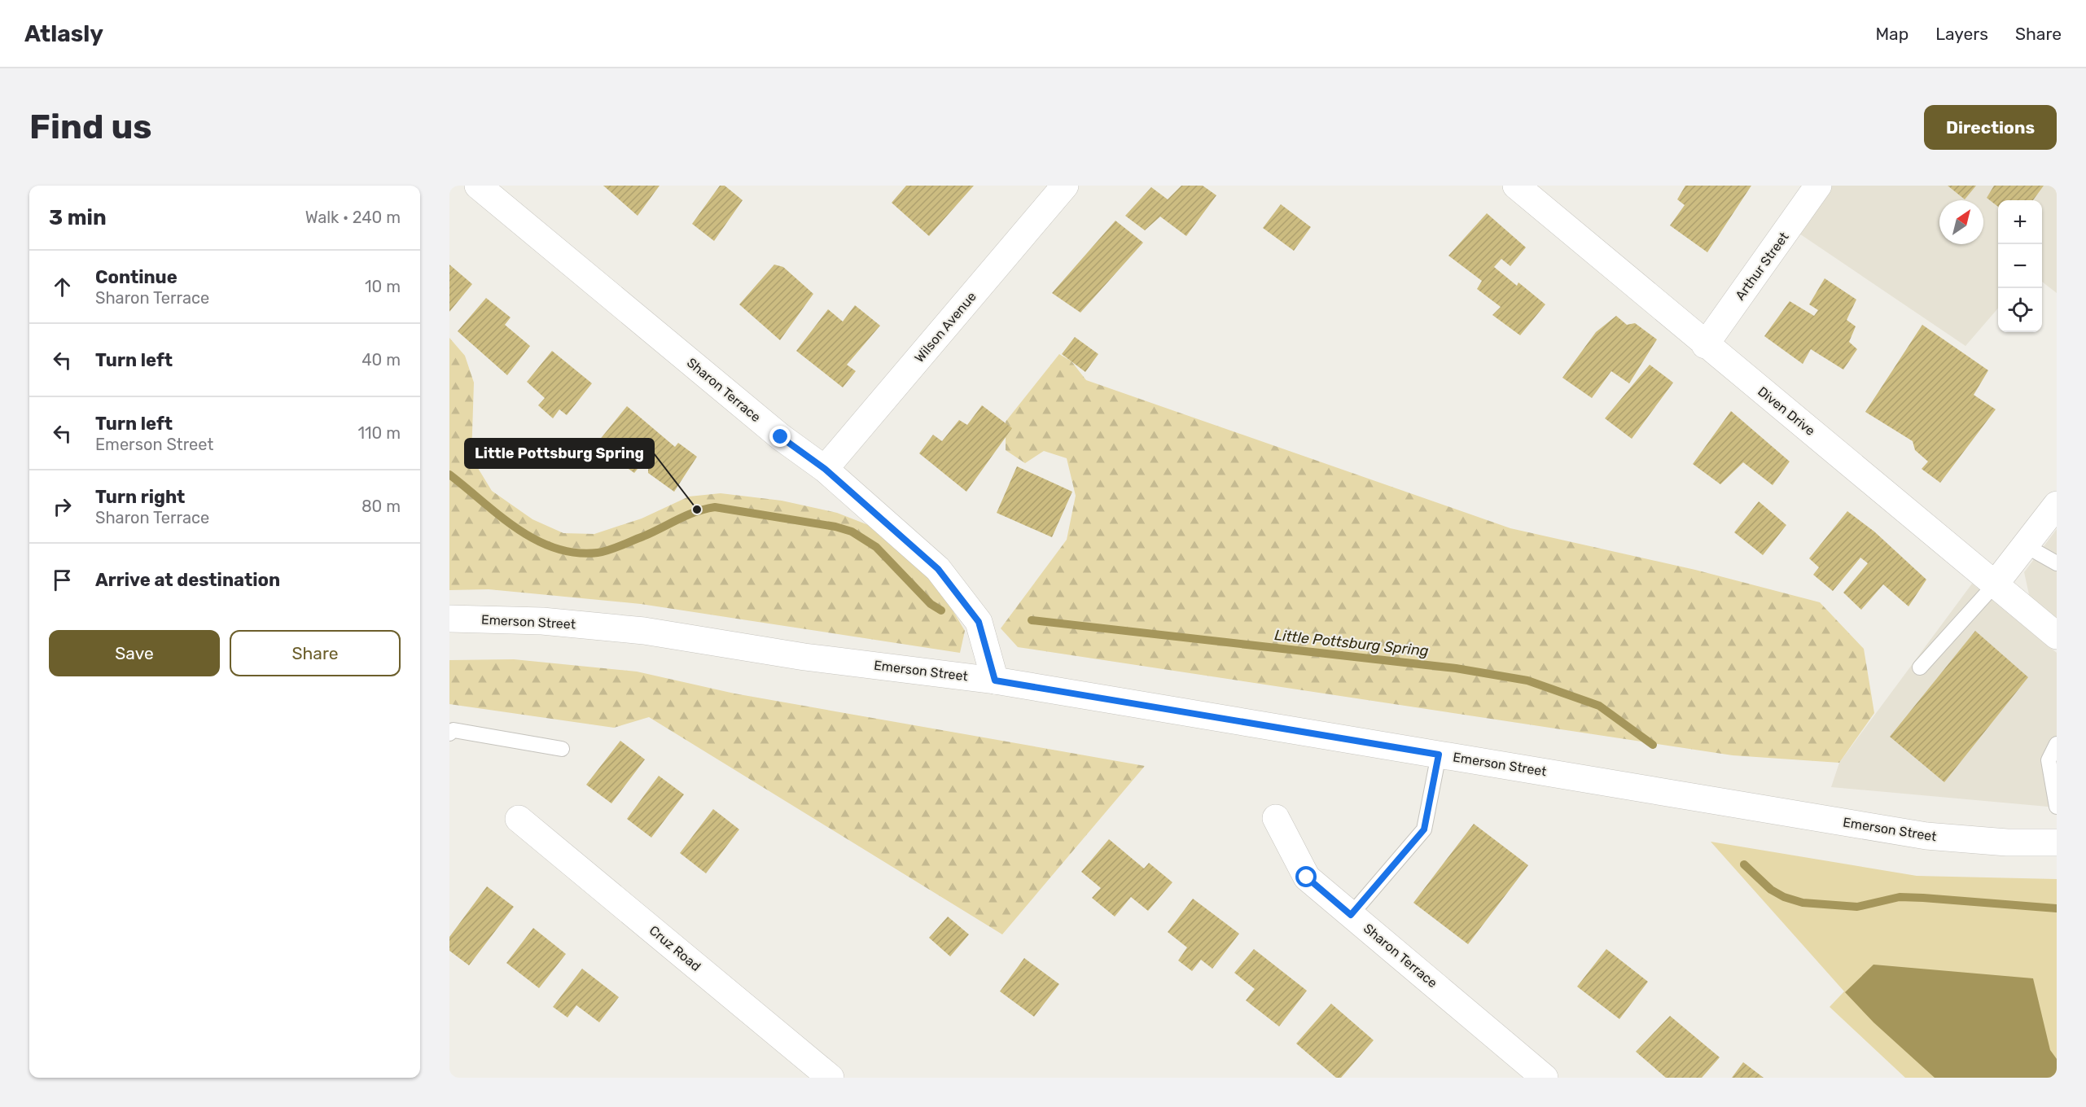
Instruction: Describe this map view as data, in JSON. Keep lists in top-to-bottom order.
{
  "streets": {
    "street": [
      "Arthur Street",
      "Wilson Avenue",
      "Sharon Terrace",
      "Diven Drive",
      "Emerson Street",
      "Cruz Road"
    ]
  },
  "crossings": [
    ["Arthur Street", "Diven Drive"],
    ["Wilson Avenue", "Sharon Terrace"],
    ["Sharon Terrace", "Emerson Street"]
  ],
  "water": ["Little Pottsburg Spring"],
  "places": ["Little Pottsburg Spring"],
  "north": "top right",
  "page": {
    "header": "Atlasly",
    "nav": ["Map", "Layers", "Share"],
    "buttons": [
      "Directions",
      ["Save", "Share"]
    ],
    "title": "Find us",
    "heading": ["3 min", "Walk · 240 m"],
    "map_buttons": ["+", "−"],
    "list": [
      ["Continue", "Sharon Terrace", "10 m"],
      ["Turn left", "40 m"],
      ["Turn left", "Emerson Street", "110 m"],
      ["Turn right", "Sharon Terrace", "80 m"],
      "Arrive at destination"
    ]
  }
}
